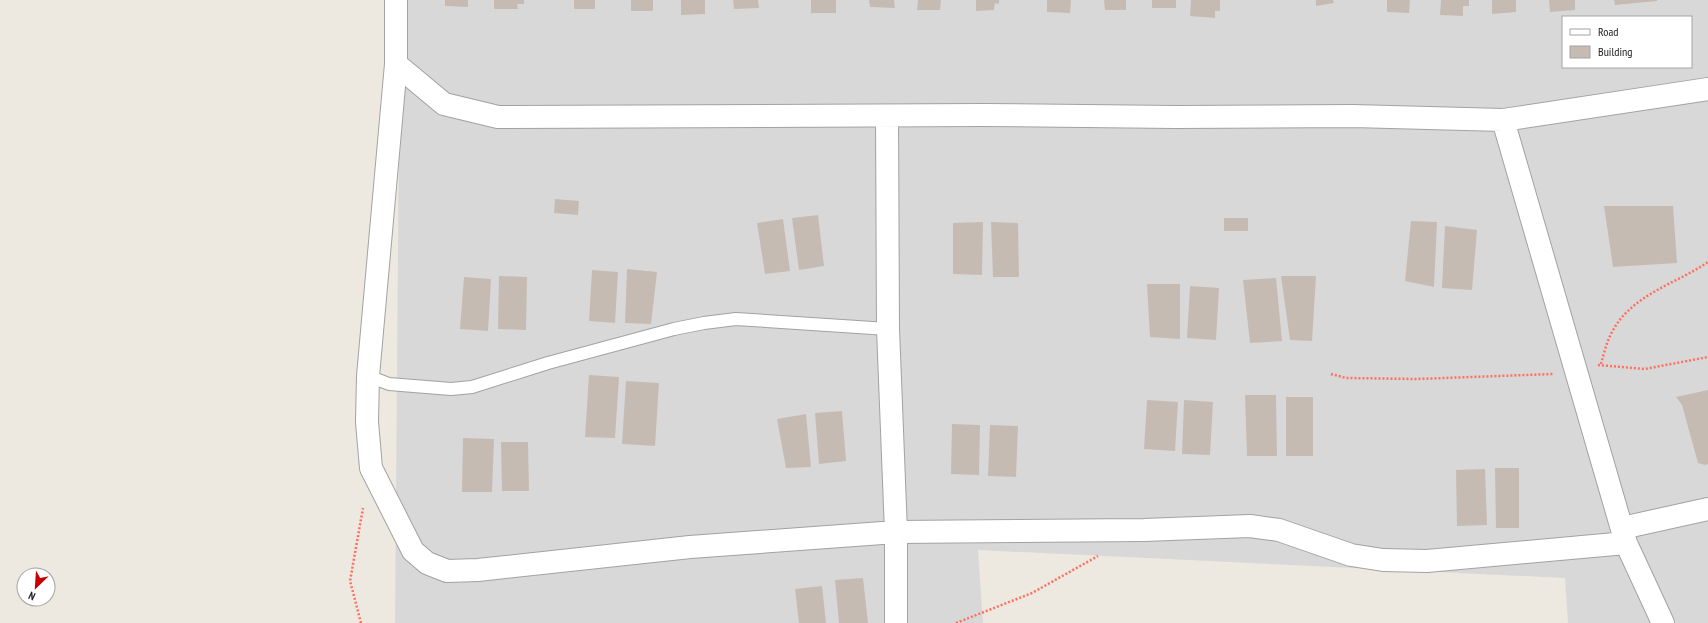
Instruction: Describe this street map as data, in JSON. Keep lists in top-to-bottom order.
{
  "legend": ["Road", "Building"],
  "north": "bottom left"
}
